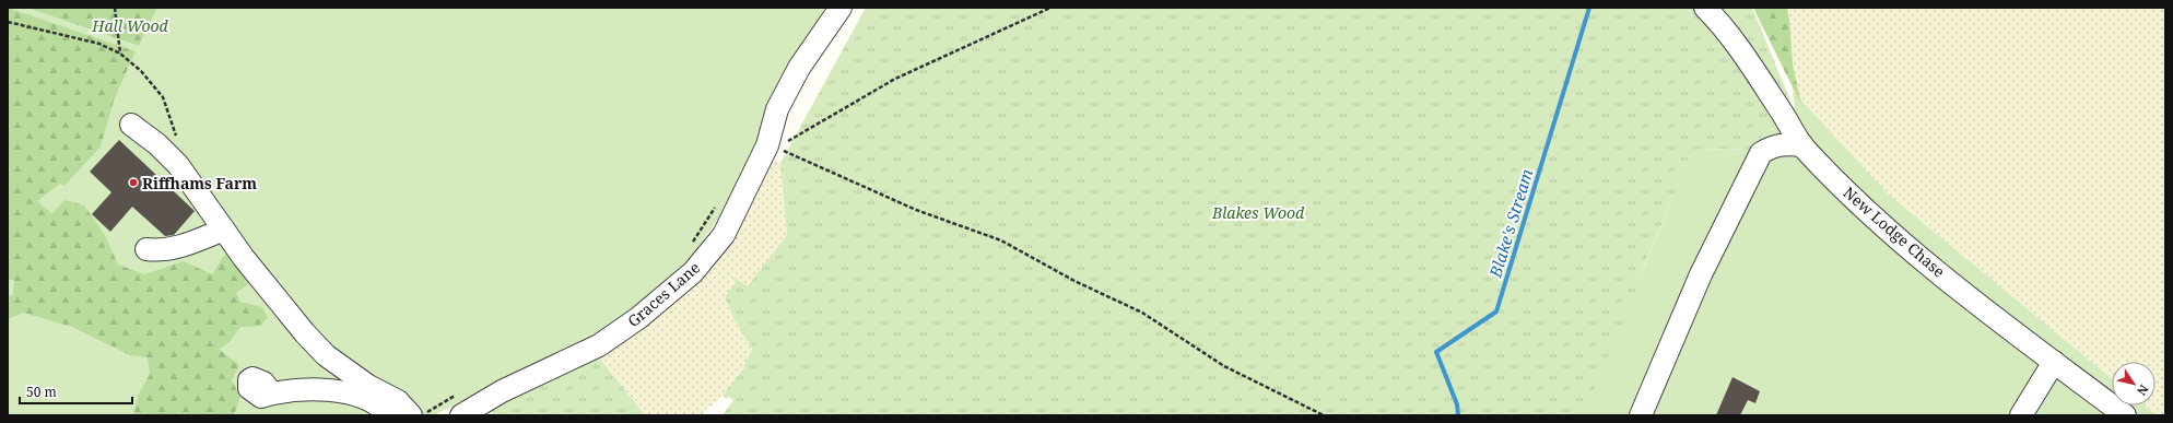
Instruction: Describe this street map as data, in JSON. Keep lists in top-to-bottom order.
{
  "streets": {
    "street": ["New Lodge Chase", "Graces Lane"]
  },
  "water": ["Blake's Stream"],
  "parks": ["Hall Wood", "Blakes Wood"],
  "places": ["Riffhams Farm"],
  "scale_bar": "50 m",
  "north": "bottom right"
}
